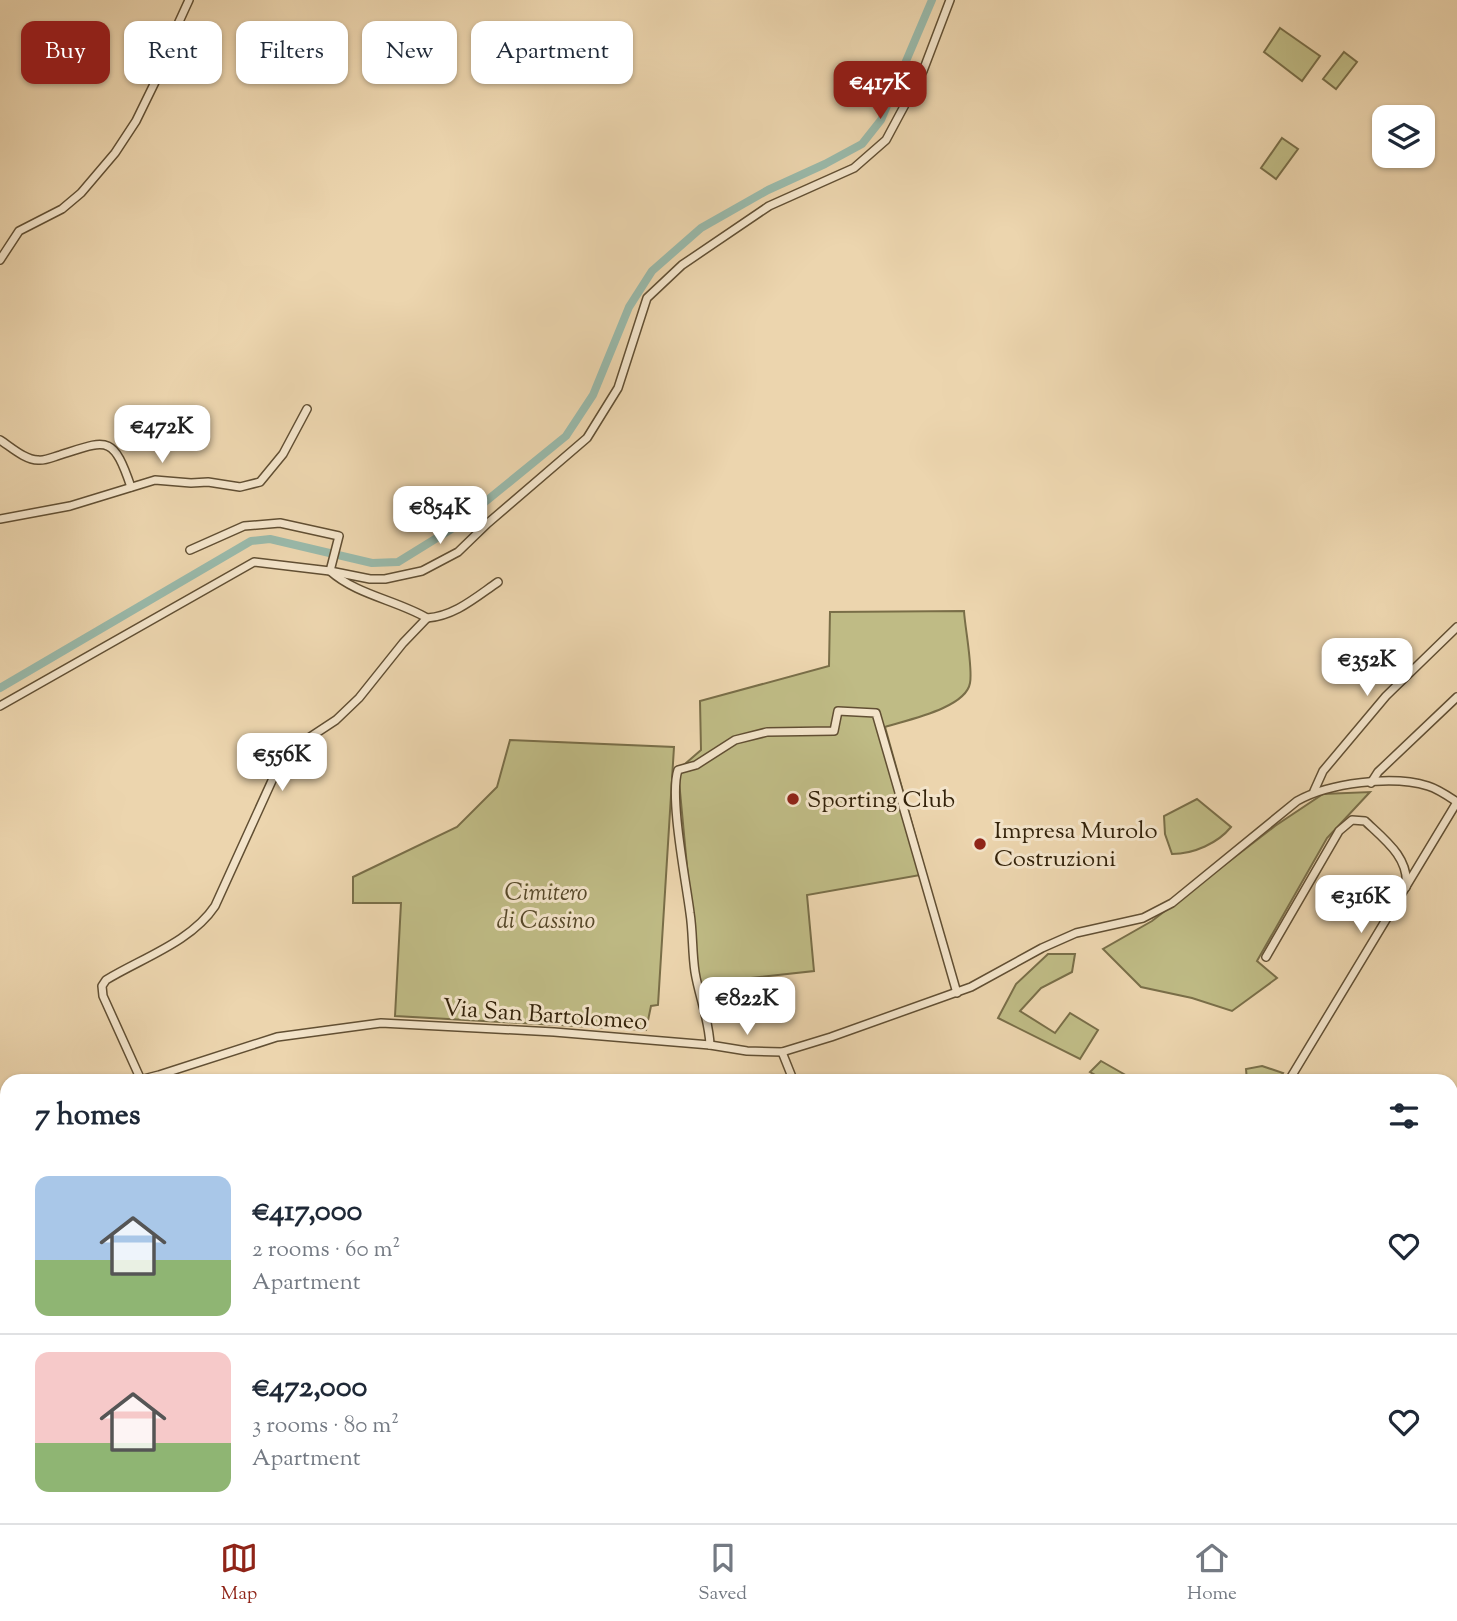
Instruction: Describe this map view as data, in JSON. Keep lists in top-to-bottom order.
{
  "streets": {
    "street": ["Via San Bartolomeo"]
  },
  "parks": ["Cimitero di Cassino"],
  "places": ["Sporting Club", "Impresa Murolo Costruzioni"],
  "page": {
    "chip": [
      "Buy",
      "Rent",
      "Filters",
      "New",
      "Apartment"
    ],
    "price": [
      "€417K",
      "€472K",
      "€854K",
      "€352K",
      "€556K",
      "€316K",
      "€822K"
    ],
    "heading": "7 homes",
    "list": [
      {
        "name": "€417,000",
        "note": "2 rooms · 60 m² · Apartment"
      },
      {
        "name": "€472,000",
        "note": "3 rooms · 80 m² · Apartment"
      }
    ],
    "tabs": ["Map", "Saved", "Home"]
  }
}
